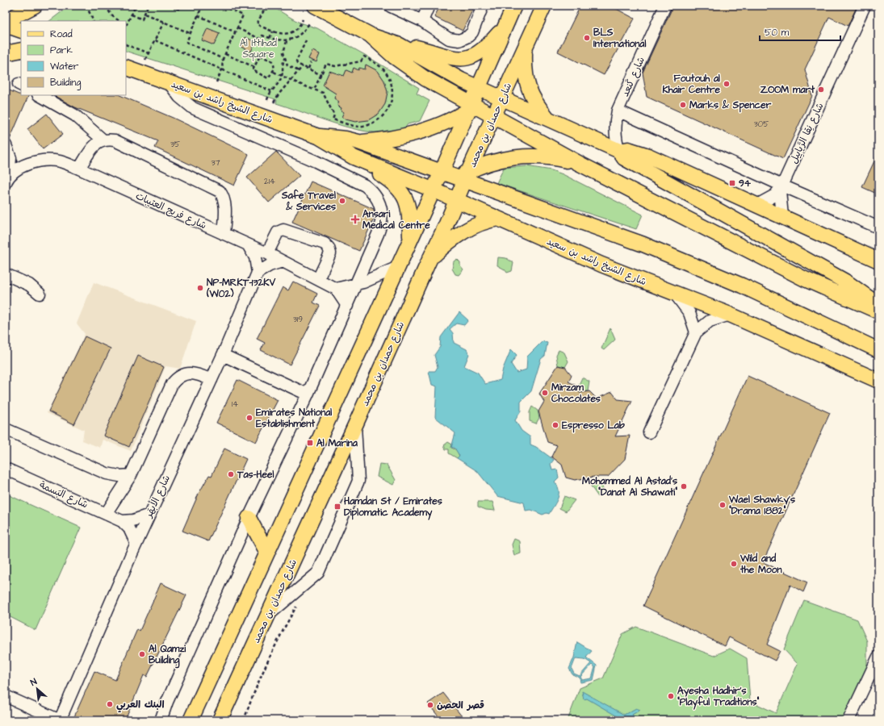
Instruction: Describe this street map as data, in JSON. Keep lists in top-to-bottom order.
{
  "streets": {
    "main road": ["شارع الشيخ راشد بن سعيد", "شارع حمدان بن محمد"],
    "street": [
      "شارع كَنعد",
      "شارع نِقا الرَّيايِيل",
      "شارع فريج العتيبات",
      "شارع البَسمة",
      "شارع الأبهَر"
    ]
  },
  "crossings": [
    ["شارع الشيخ راشد بن سعيد", "شارع حمدان بن محمد"],
    ["شارع البَسمة", "شارع الأبهَر"]
  ],
  "parks": ["Al Ittihad Square"],
  "places": {
    "other": [
      "BLS International",
      "Foutouh al Khair Centre",
      "ZOOM mart",
      "Marks & Spencer",
      "Safe Travel & Services",
      "NP-MRKT-132KV (W02)",
      "Mirzam Chocolates",
      "Emirates National Establishment",
      "Espresso Lab",
      "Tas-Heel",
      "Mohammed Al Astad's \"Danat Al Shawati\"",
      "Wael Shawky's \"Drama 1882\"",
      "Wild and the Moon",
      "Al Qamzi Building",
      "Ayesha Hadhir's \"Playful Traditions\"",
      "البنك العربي",
      "قصر الحصن"
    ],
    "transit": ["94", "Al Marina", "Hamdan St / Emirates Diplomatic Academy"],
    "health": ["Ansari Medical Centre"]
  },
  "house_numbers": [
    "305",
    "35",
    "37",
    "214",
    "319",
    "14"
  ],
  "legend": [
    "Road",
    "Park",
    "Water",
    "Building"
  ],
  "scale_bar": "50 m",
  "north": "top left"
}
